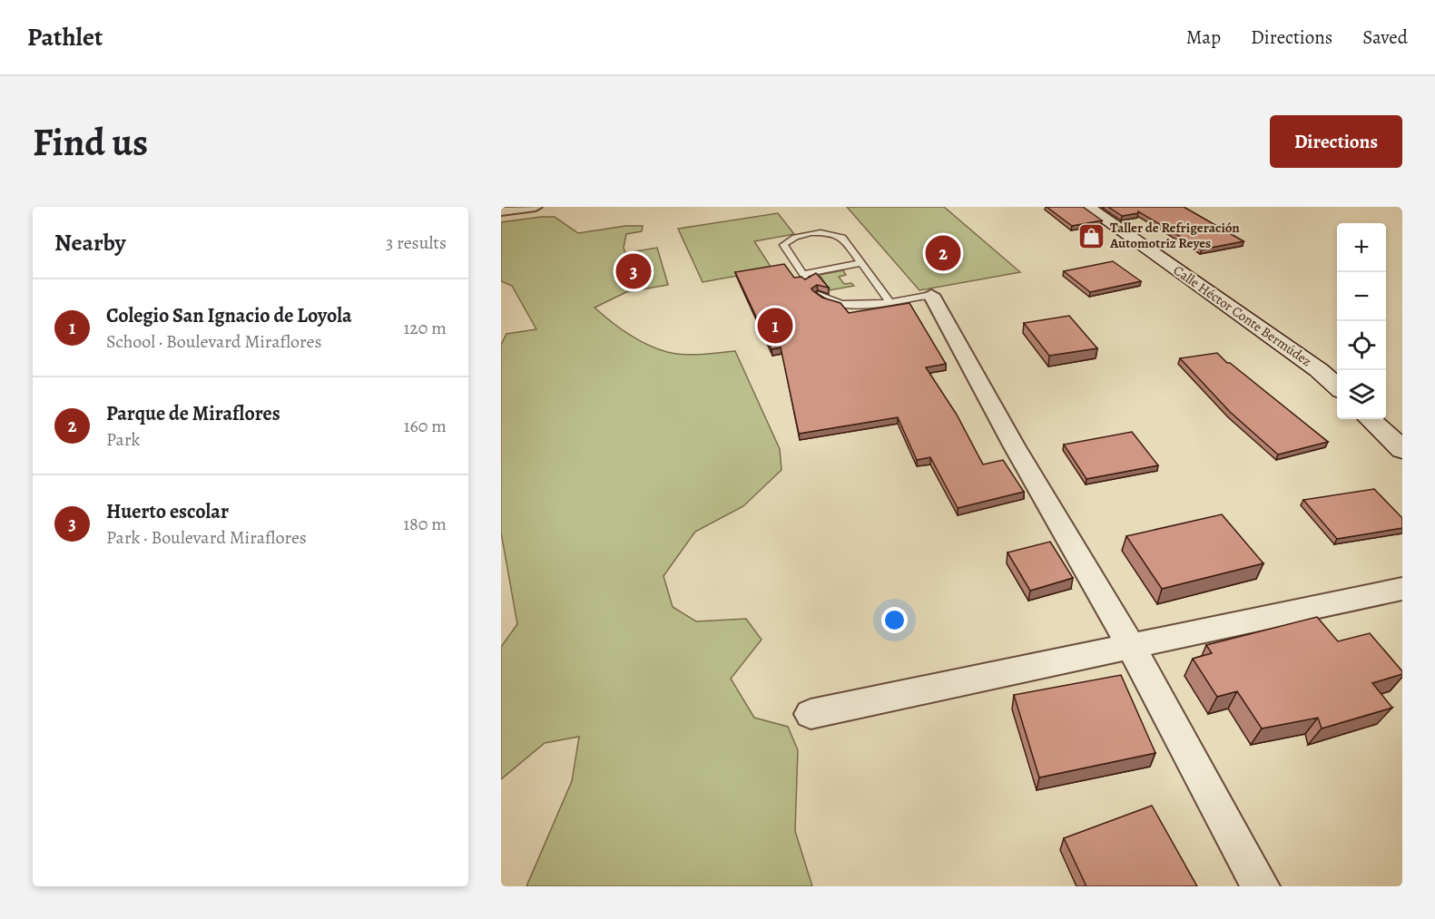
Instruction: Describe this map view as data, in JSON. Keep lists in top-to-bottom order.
{
  "streets": {
    "street": ["Calle Héctor Conte Bermúdez"]
  },
  "places": {
    "shop": ["Taller de Refrigeración Automotriz Reyes"]
  },
  "page": {
    "header": "Pathlet",
    "nav": ["Map", "Directions", "Saved"],
    "buttons": "Directions",
    "title": "Find us",
    "heading": ["Nearby", "3 results"],
    "map_buttons": ["+", "−"],
    "pins": ["2", "3", "1"],
    "list": [
      {
        "mark": "1",
        "name": "Colegio San Ignacio de Loyola",
        "note": "School · Boulevard Miraflores",
        "value": "120 m"
      },
      {
        "mark": "2",
        "name": "Parque de Miraflores",
        "note": "Park",
        "value": "160 m"
      },
      {
        "mark": "3",
        "name": "Huerto escolar",
        "note": "Park · Boulevard Miraflores",
        "value": "180 m"
      }
    ]
  }
}
